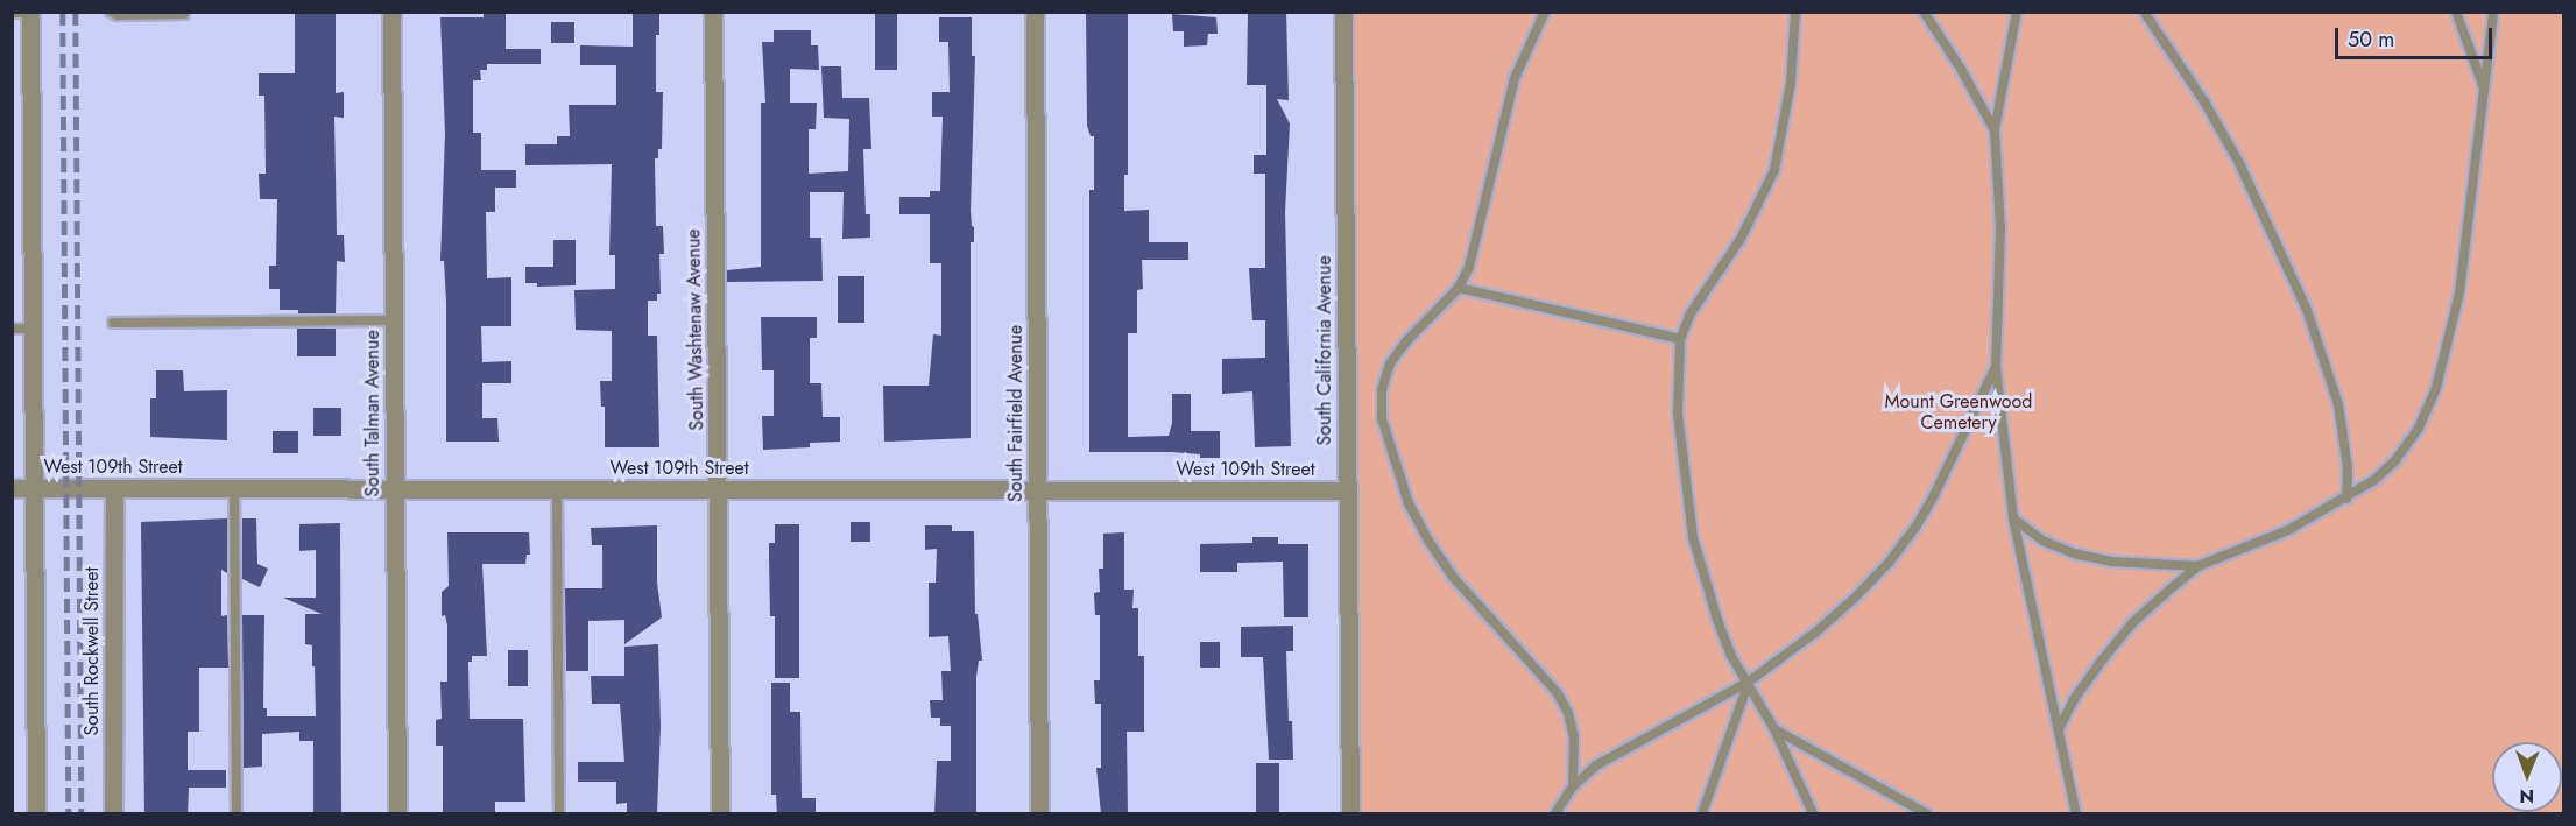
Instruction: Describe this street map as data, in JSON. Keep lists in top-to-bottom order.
{
  "streets": {
    "street": [
      "South Washtenaw Avenue",
      "South California Avenue",
      "South Talman Avenue",
      "South Fairfield Avenue",
      "West 109th Street",
      "South Rockwell Street"
    ]
  },
  "crossings": [
    ["South Washtenaw Avenue", "West 109th Street"],
    ["South California Avenue", "West 109th Street"],
    ["South Talman Avenue", "West 109th Street"],
    ["South Fairfield Avenue", "West 109th Street"],
    ["West 109th Street", "South Rockwell Street"]
  ],
  "parks": ["Mount Greenwood Cemetery"],
  "scale_bar": "50 m",
  "north": "bottom"
}
